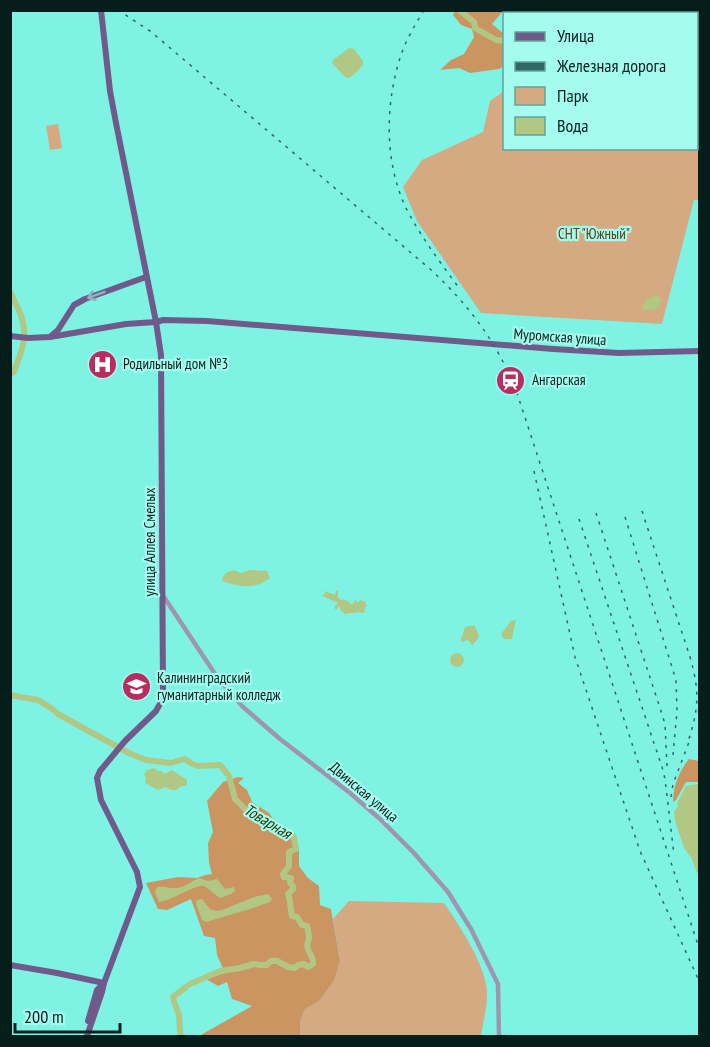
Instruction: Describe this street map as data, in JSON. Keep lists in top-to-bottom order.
{
  "streets": {
    "main road": ["Муромская улица", "улица Аллея Смелых"],
    "street": ["Двинская улица"]
  },
  "crossings": [
    ["Муромская улица", "улица Аллея Смелых"],
    ["улица Аллея Смелых", "Двинская улица"]
  ],
  "water": ["Товарная"],
  "parks": ["СНТ \"Южный\""],
  "places": {
    "hospital": ["Родильный дом №3"],
    "station": ["Ангарская"],
    "school or university": ["Калининградский гуманитарный колледж"]
  },
  "legend": [
    "Улица",
    "Железная дорога",
    "Парк",
    "Вода"
  ],
  "scale_bar": "200 m"
}
